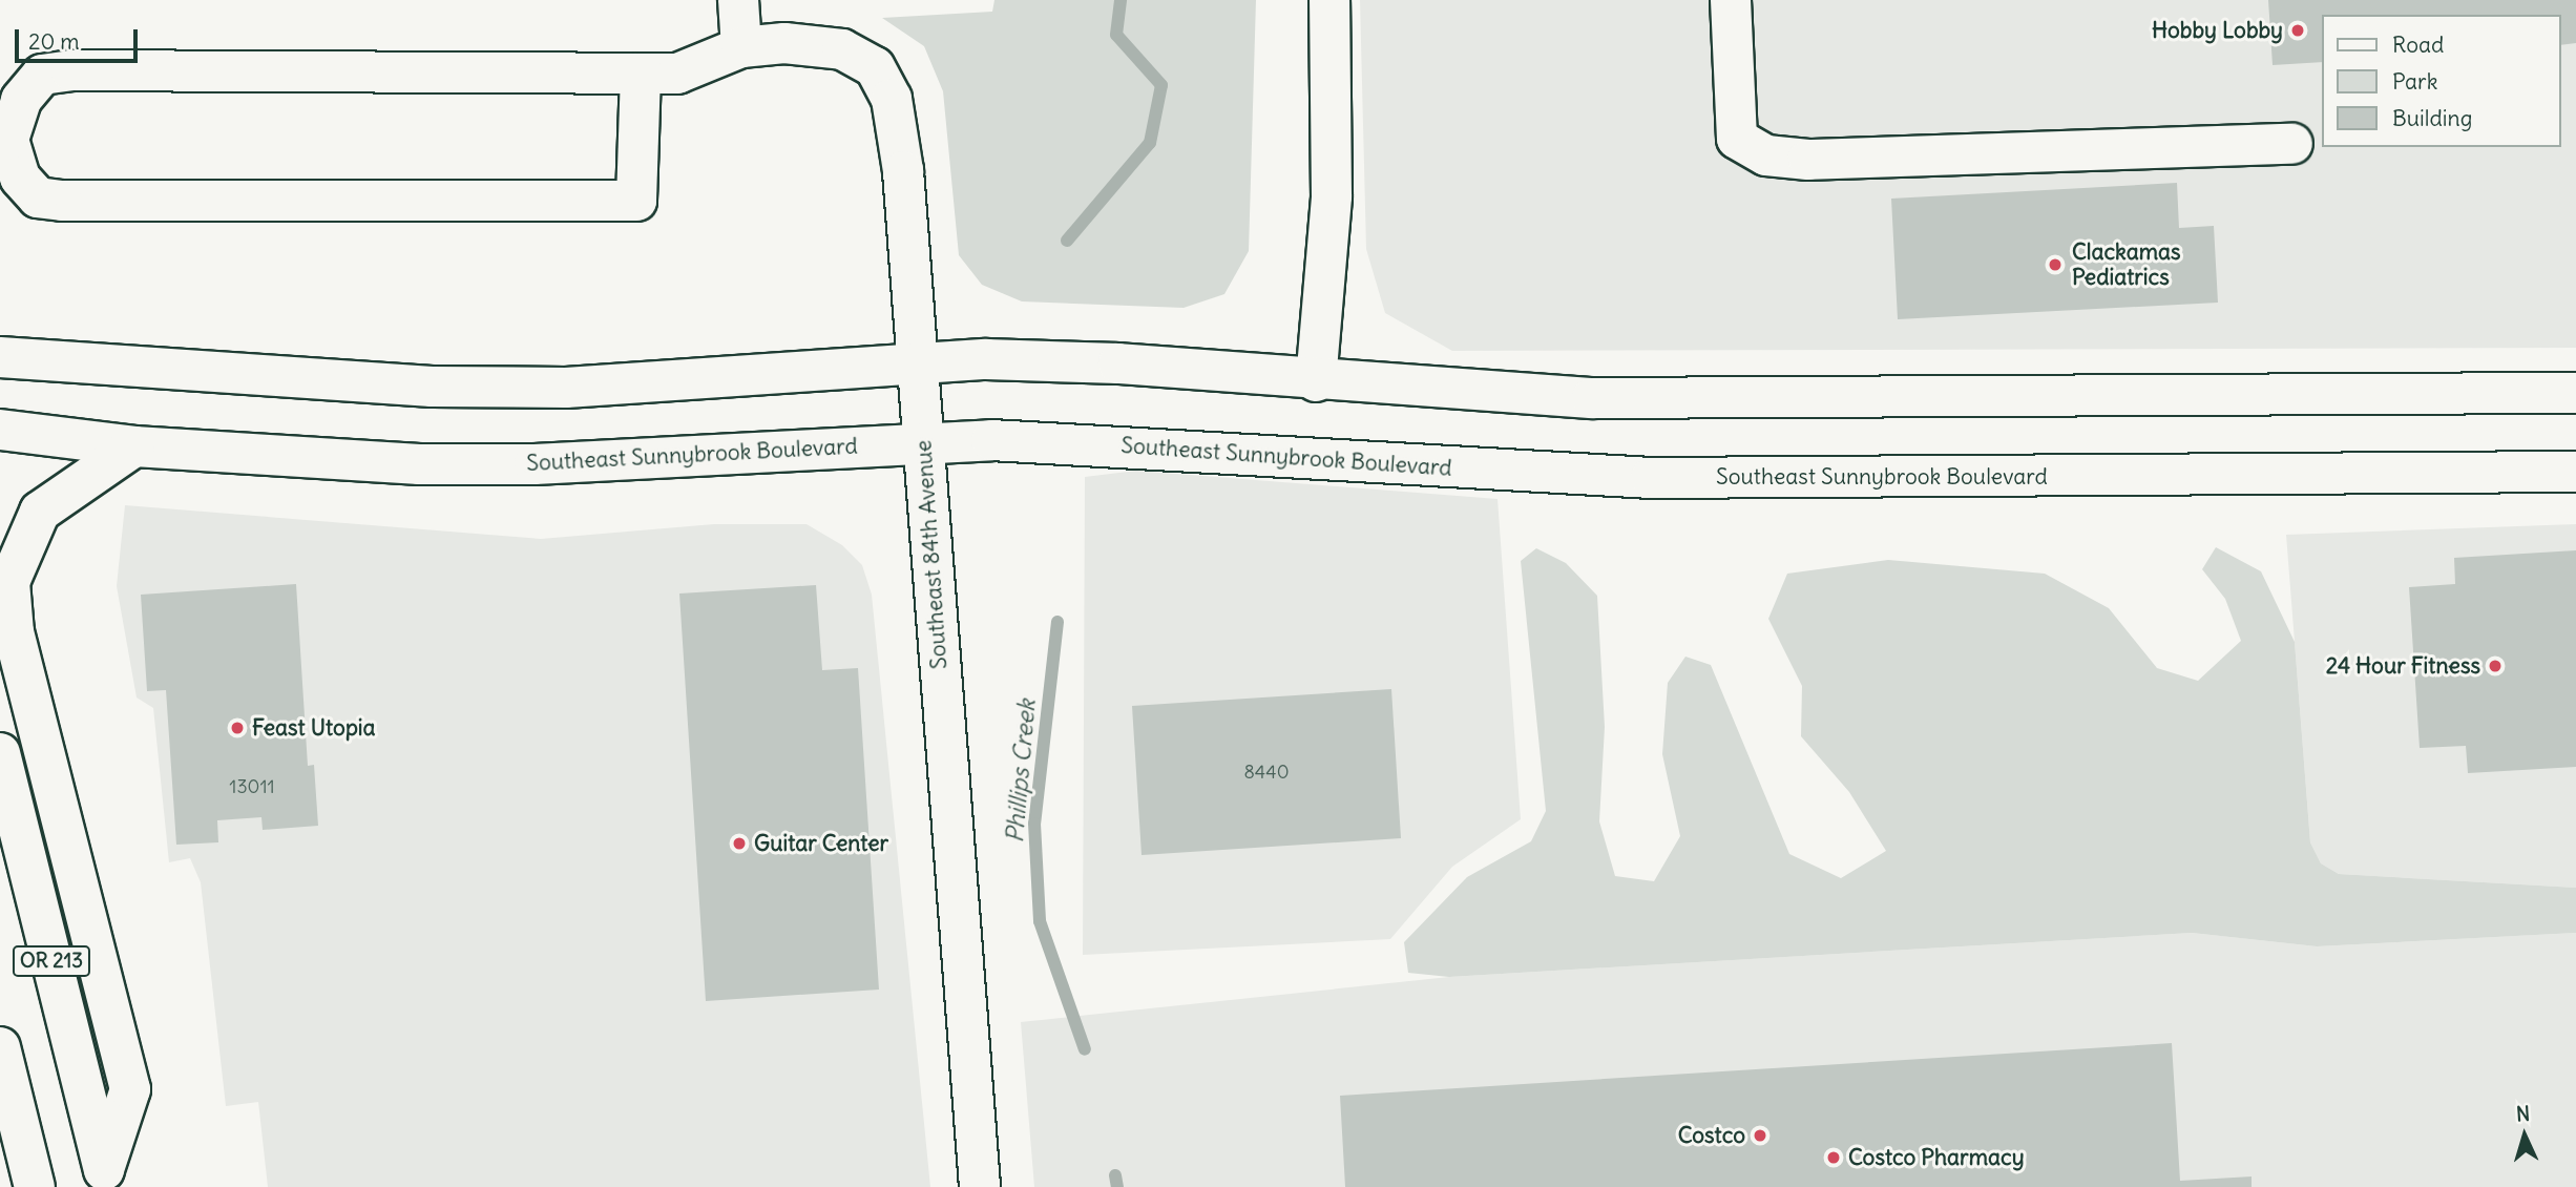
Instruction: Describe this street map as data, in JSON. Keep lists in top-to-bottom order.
{
  "streets": {
    "main road": ["Southeast Sunnybrook Boulevard", "Southeast 84th Avenue", "OR 213"]
  },
  "crossings": [
    ["Southeast Sunnybrook Boulevard", "Southeast 84th Avenue"]
  ],
  "water": ["Phillips Creek"],
  "places": [
    "Hobby Lobby",
    "Clackamas Pediatrics",
    "24 Hour Fitness",
    "Feast Utopia",
    "Guitar Center",
    "Costco",
    "Costco Pharmacy"
  ],
  "house_numbers": ["8440", "13011"],
  "legend": ["Road", "Park", "Building"],
  "scale_bar": "20 m",
  "north": "top"
}
